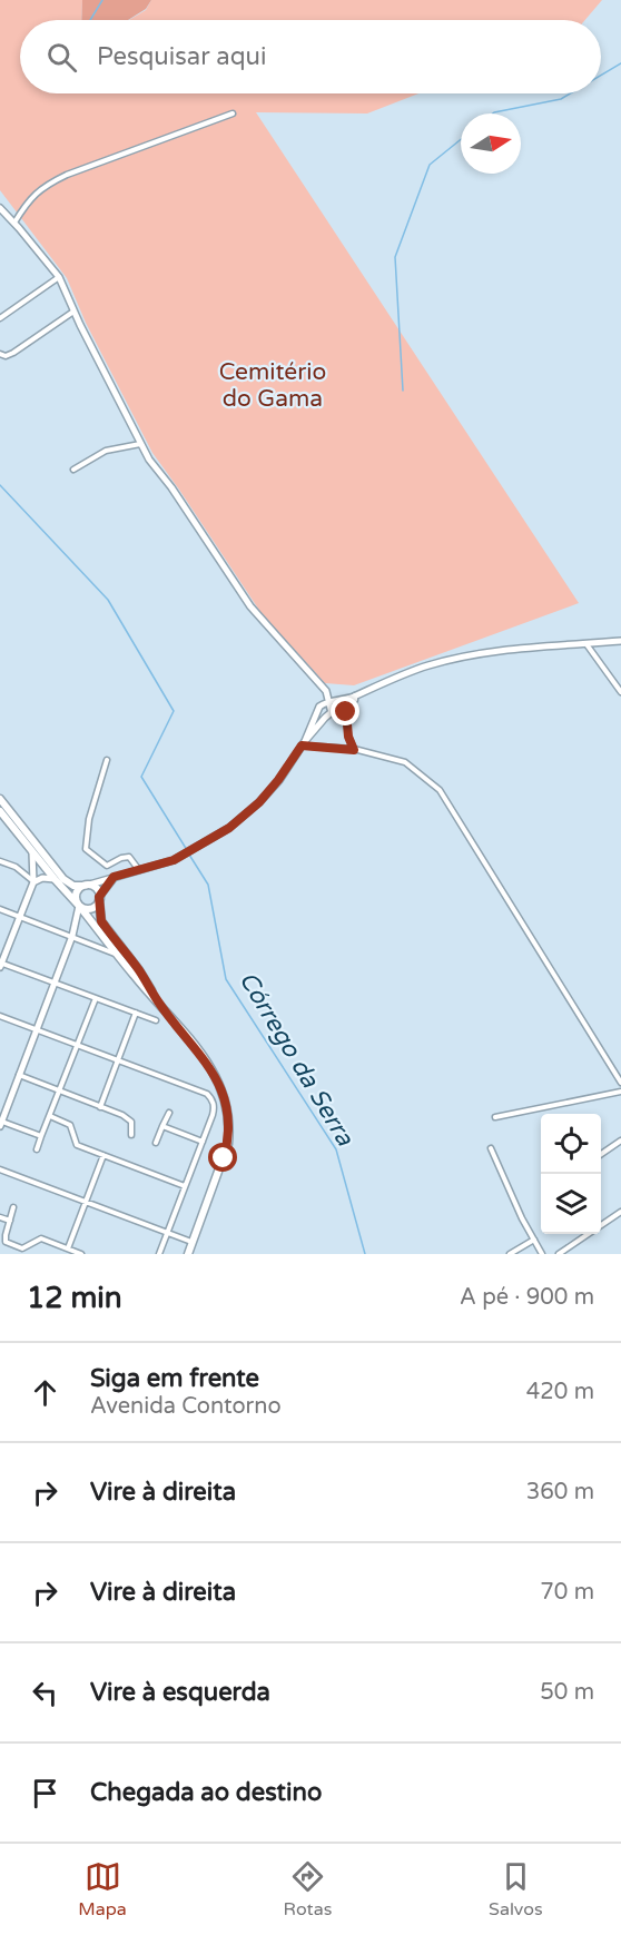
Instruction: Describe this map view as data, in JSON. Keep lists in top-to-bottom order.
{
  "water": ["Córrego da Serra"],
  "parks": ["Cemitério do Gama"],
  "north": "right",
  "page": {
    "search": "Pesquisar aqui",
    "heading": ["12 min", "A pé · 900 m"],
    "list": [
      ["Siga em frente", "Avenida Contorno", "420 m"],
      ["Vire à direita", "360 m"],
      ["Vire à direita", "70 m"],
      ["Vire à esquerda", "50 m"],
      "Chegada ao destino"
    ],
    "nav": ["Mapa", "Rotas", "Salvos"]
  }
}
